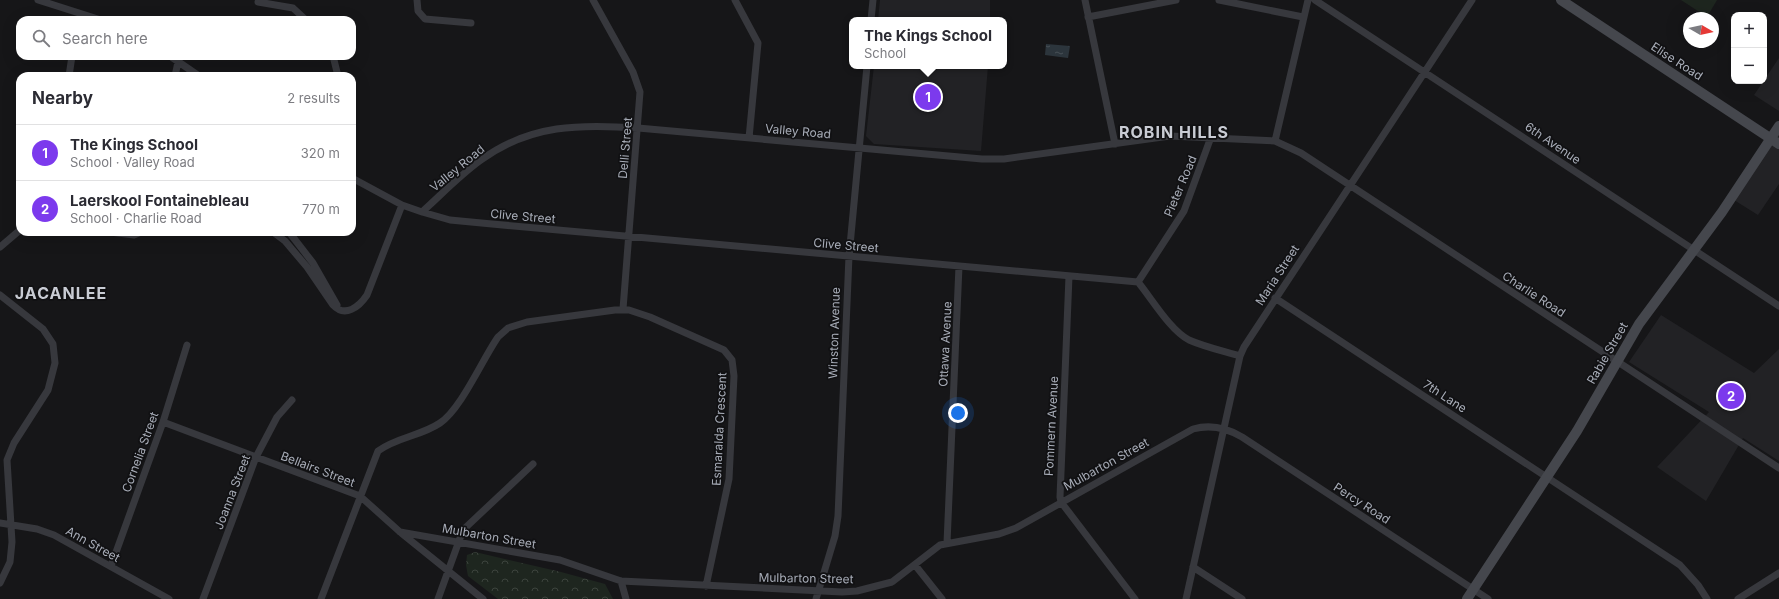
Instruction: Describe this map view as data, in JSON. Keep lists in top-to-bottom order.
{
  "streets": {
    "street": [
      "Elise Road",
      "Valley Road",
      "6th Avenue",
      "Delli Street",
      "Pieter Road",
      "Clive Street",
      "Maria Street",
      "Charlie Road",
      "Winston Avenue",
      "Ottawa Avenue",
      "Rabie Street",
      "7th Lane",
      "Pommern Avenue",
      "Esmaralda Crescent",
      "Cornelia Street",
      "Mulbarton Street",
      "Bellairs Street",
      "Joanna Street",
      "Percy Road",
      "Ann Street"
    ]
  },
  "crossings": [
    ["Elise Road", "Rabie Street"],
    ["Valley Road", "Delli Street"],
    ["Valley Road", "Pieter Road"],
    ["Valley Road", "Clive Street"],
    ["Valley Road", "Charlie Road"],
    ["Valley Road", "Winston Avenue"],
    ["6th Avenue", "Maria Street"],
    ["6th Avenue", "Rabie Street"],
    ["Delli Street", "Clive Street"],
    ["Delli Street", "Esmaralda Crescent"],
    ["Pieter Road", "Clive Street"],
    ["Clive Street", "Winston Avenue"],
    ["Clive Street", "Ottawa Avenue"],
    ["Clive Street", "Pommern Avenue"],
    ["Maria Street", "Charlie Road"],
    ["Maria Street", "7th Lane"],
    ["Maria Street", "Mulbarton Street"],
    ["Maria Street", "Percy Road"],
    ["Charlie Road", "Rabie Street"],
    ["Winston Avenue", "Mulbarton Street"],
    ["Ottawa Avenue", "Mulbarton Street"],
    ["Rabie Street", "7th Lane"],
    ["Rabie Street", "Percy Road"],
    ["Pommern Avenue", "Mulbarton Street"],
    ["Esmaralda Crescent", "Mulbarton Street"],
    ["Esmaralda Crescent", "Bellairs Street"],
    ["Cornelia Street", "Bellairs Street"],
    ["Cornelia Street", "Ann Street"],
    ["Mulbarton Street", "Bellairs Street"],
    ["Mulbarton Street", "Percy Road"],
    ["Bellairs Street", "Joanna Street"]
  ],
  "districts": ["ROBIN HILLS", "JACANLEE"],
  "north": "right",
  "page": {
    "map_buttons": ["+", "−"],
    "search": "Search here",
    "popup": ["The Kings School", "School"],
    "heading": ["Nearby", "2 results"],
    "pins": ["1", "2"],
    "list": [
      {
        "mark": "1",
        "name": "The Kings School",
        "note": "School · Valley Road",
        "value": "320 m"
      },
      {
        "mark": "2",
        "name": "Laerskool Fontainebleau",
        "note": "School · Charlie Road",
        "value": "770 m"
      }
    ]
  }
}
